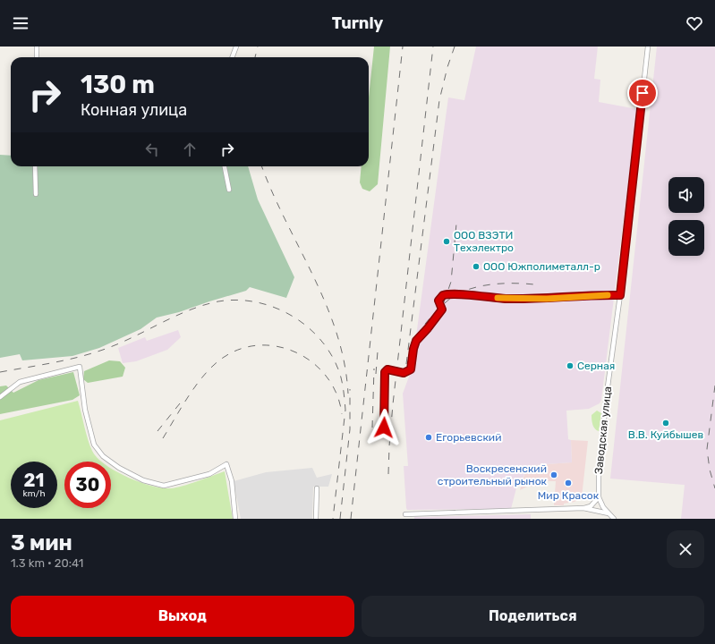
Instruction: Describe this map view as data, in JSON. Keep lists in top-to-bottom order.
{
  "streets": {
    "street": ["Заводская улица"]
  },
  "places": [
    "ООО ВЗЭТИ Техэлектро",
    "ООО Южполиметалл-р",
    "Серная",
    "В.В. Куйбышев",
    "Егорьевский",
    "Воскресенский строительный рынок",
    "Мир Красок"
  ],
  "page": {
    "header": "Turnly",
    "turn": ["130 m", "Конная улица"],
    "speed": "21 km/h",
    "limit": "30",
    "heading": ["3 мин", "1.3 km · 20:41"],
    "buttons": ["Выход", "Поделиться"]
  }
}
